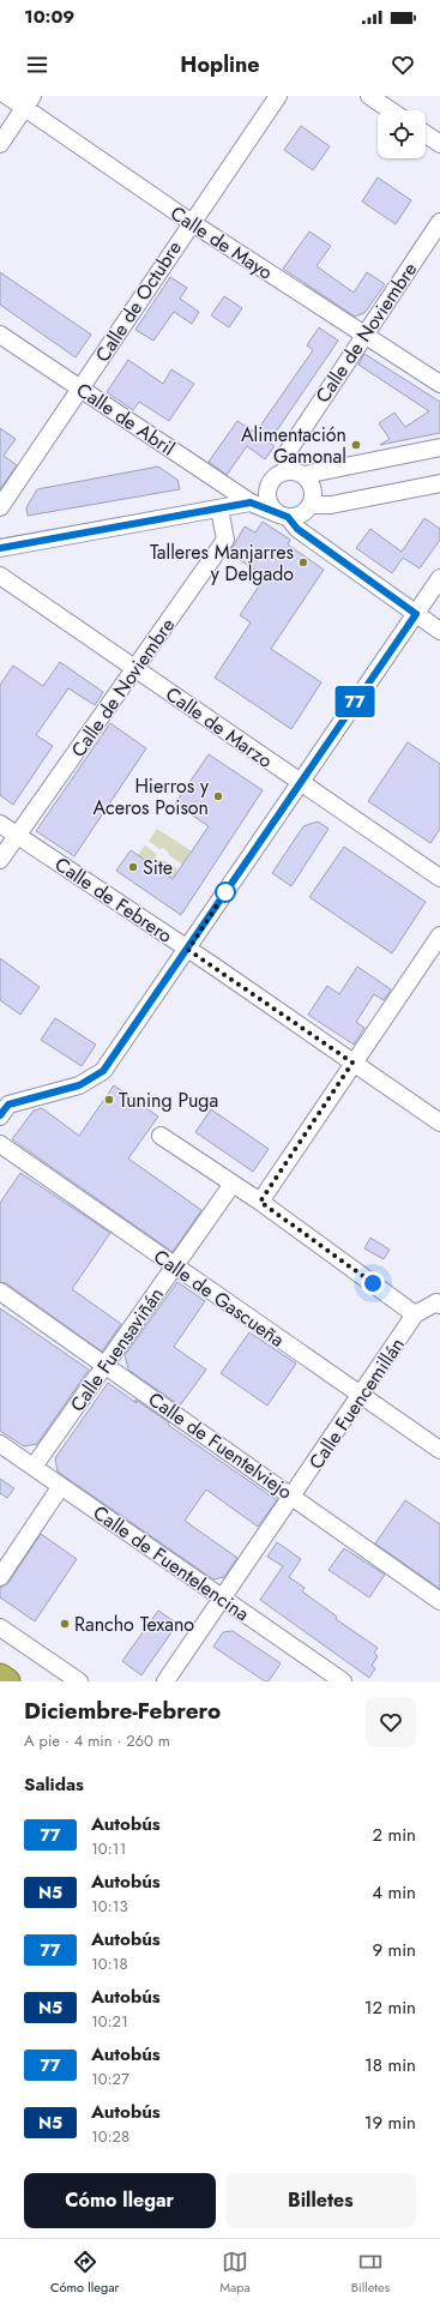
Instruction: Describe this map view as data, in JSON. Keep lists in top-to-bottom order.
{
  "streets": {
    "street": [
      "Calle de Mayo",
      "Calle de Octubre",
      "Calle de Noviembre",
      "Calle de Abril",
      "Calle de Marzo",
      "Calle de Febrero",
      "Calle de Gascueña",
      "Calle Fuensaviñán",
      "Calle Fuencemillán",
      "Calle de Fuentelviejo",
      "Calle de Fuentelencina"
    ]
  },
  "crossings": [
    ["Calle de Mayo", "Calle de Octubre"],
    ["Calle de Mayo", "Calle de Noviembre"],
    ["Calle de Octubre", "Calle de Abril"],
    ["Calle de Noviembre", "Calle de Abril"],
    ["Calle de Noviembre", "Calle de Marzo"],
    ["Calle de Noviembre", "Calle de Febrero"],
    ["Calle de Gascueña", "Calle Fuensaviñán"],
    ["Calle de Gascueña", "Calle Fuencemillán"],
    ["Calle Fuensaviñán", "Calle de Fuentelviejo"],
    ["Calle Fuensaviñán", "Calle de Fuentelencina"],
    ["Calle Fuencemillán", "Calle de Fuentelviejo"],
    ["Calle Fuencemillán", "Calle de Fuentelencina"]
  ],
  "places": [
    "Alimentación Gamonal",
    "Talleres Manjarres y Delgado",
    "Hierros y Aceros Poison",
    "Site",
    "Tuning Puga",
    "Rancho Texano"
  ],
  "lines": ["bus line 77"],
  "page": {
    "status": "10:09",
    "header": "Hopline",
    "on_map": "77",
    "heading": [
      ["Diciembre-Febrero", "A pie · 4 min · 260 m"],
      "Salidas"
    ],
    "list": [
      {
        "mark": "77",
        "name": "Autobús",
        "note": "10:11",
        "value": "2 min"
      },
      {
        "mark": "N5",
        "name": "Autobús",
        "note": "10:13",
        "value": "4 min"
      },
      {
        "mark": "77",
        "name": "Autobús",
        "note": "10:18",
        "value": "9 min"
      },
      {
        "mark": "N5",
        "name": "Autobús",
        "note": "10:21",
        "value": "12 min"
      },
      {
        "mark": "77",
        "name": "Autobús",
        "note": "10:27",
        "value": "18 min"
      },
      {
        "mark": "N5",
        "name": "Autobús",
        "note": "10:28",
        "value": "19 min"
      }
    ],
    "buttons": ["Cómo llegar", "Billetes"],
    "tabs": ["Cómo llegar", "Mapa", "Billetes"]
  }
}
